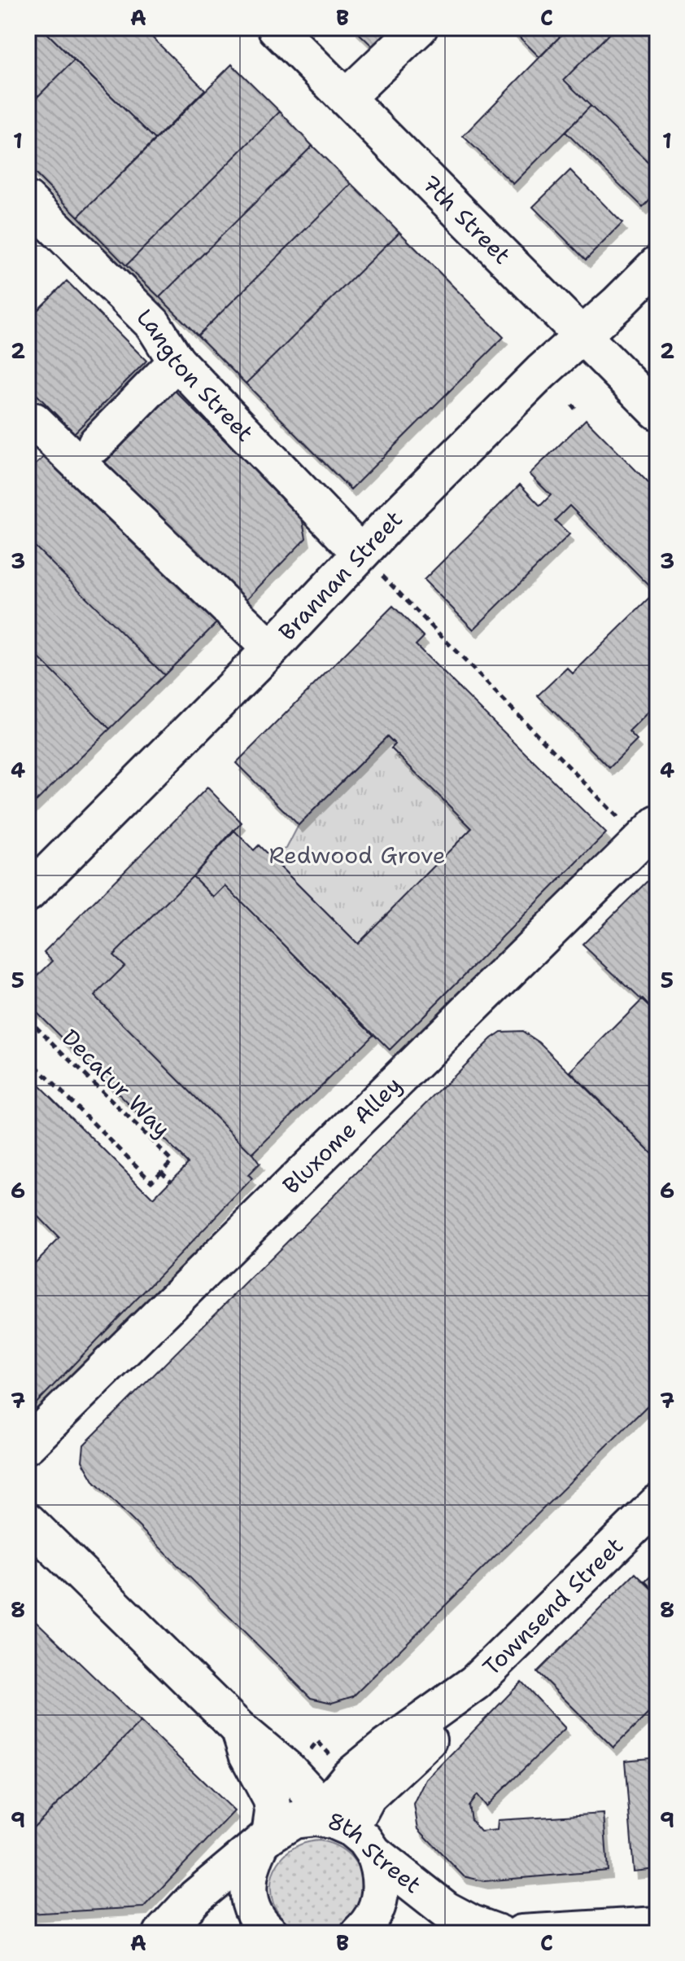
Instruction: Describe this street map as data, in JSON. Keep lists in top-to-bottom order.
{
  "streets": {
    "street": [
      "7th Street",
      "Langton Street",
      "Brannan Street",
      "Bluxome Alley",
      "Townsend Street",
      "8th Street"
    ],
    "path": ["Decatur Way"]
  },
  "crossings": [
    ["7th Street", "Brannan Street"],
    ["Langton Street", "Brannan Street"],
    ["Townsend Street", "8th Street"]
  ],
  "parks": ["Redwood Grove"],
  "grid": {
    "columns": ["A", "B", "C"],
    "rows": [
      "1",
      "2",
      "3",
      "4",
      "5",
      "6",
      "7",
      "8",
      "9"
    ]
  }
}
